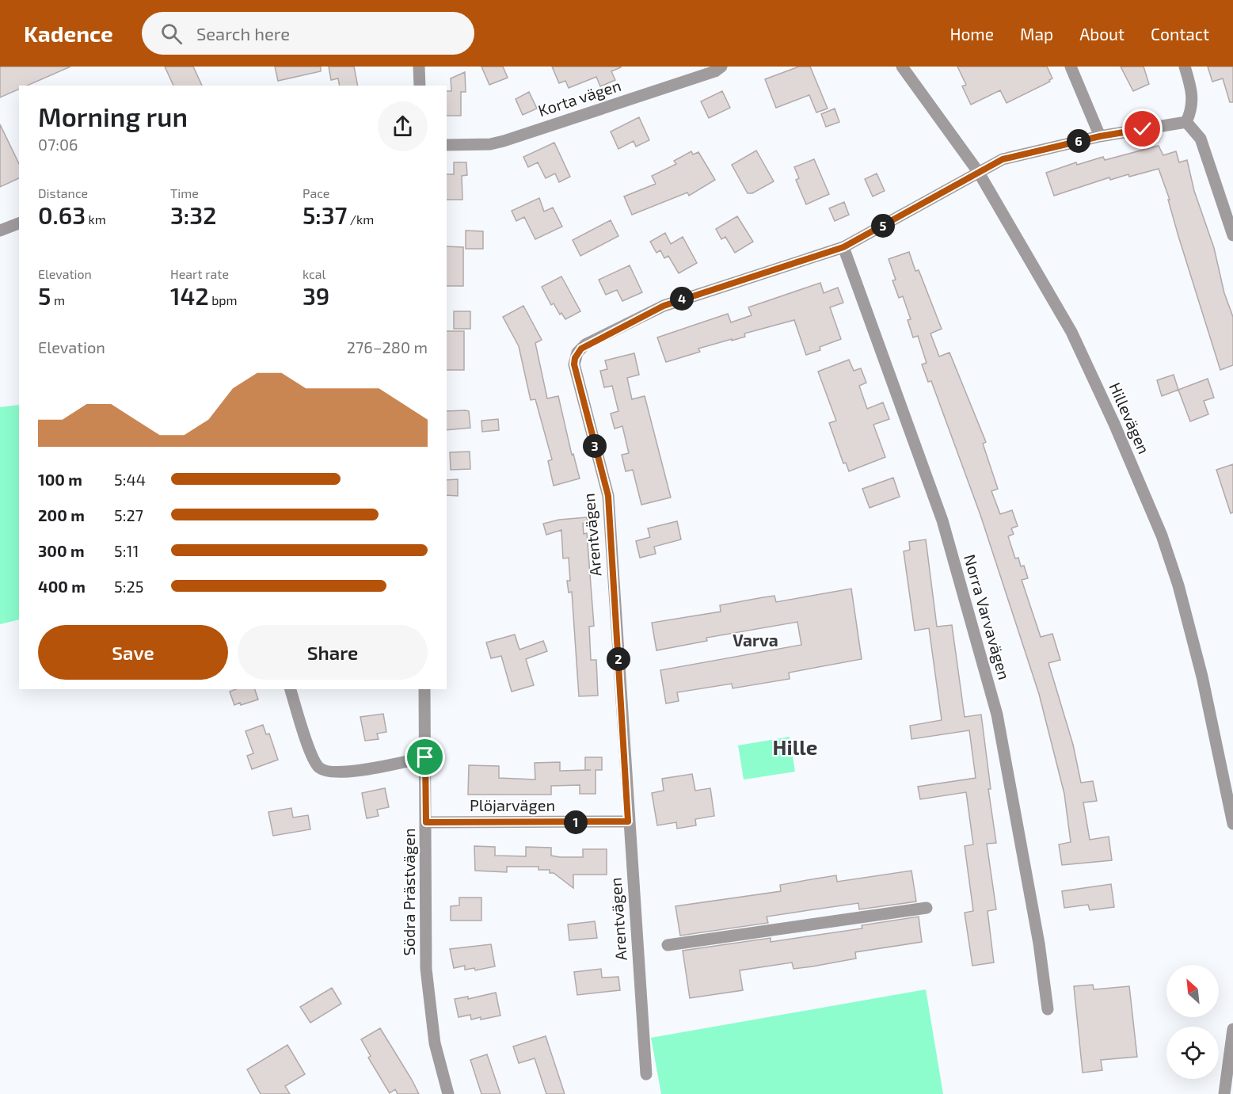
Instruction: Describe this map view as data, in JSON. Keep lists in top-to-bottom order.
{
  "streets": {
    "street": [
      "Korta vägen",
      "Hillevägen",
      "Arentvägen",
      "Norra Varvavägen",
      "Plöjarvägen",
      "Södra Prästvägen"
    ]
  },
  "crossings": [
    ["Hillevägen", "Arentvägen"],
    ["Arentvägen", "Norra Varvavägen"],
    ["Arentvägen", "Plöjarvägen"],
    ["Plöjarvägen", "Södra Prästvägen"]
  ],
  "districts": ["Varva", "Hille"],
  "north": "top left",
  "page": {
    "header": "Kadence",
    "search": "Search here",
    "nav": [
      "Home",
      "Map",
      "About",
      "Contact"
    ],
    "heading": ["Morning run", "07:06"],
    "pins": [
      "6",
      "5",
      "4",
      "3",
      "2",
      "1"
    ],
    "stats": [
      ["Distance", "0.63 km"],
      ["Time", "3:32"],
      ["Pace", "5:37 /km"],
      ["Elevation", "5 m"],
      ["Heart rate", "142 bpm"],
      ["kcal", "39"]
    ],
    "chart": ["Elevation", "276–280 m"],
    "list": [
      {
        "name": "100 m",
        "note": "5:44"
      },
      {
        "name": "200 m",
        "note": "5:27"
      },
      {
        "name": "300 m",
        "note": "5:11"
      },
      {
        "name": "400 m",
        "note": "5:25"
      }
    ],
    "buttons": ["Save", "Share"]
  }
}
